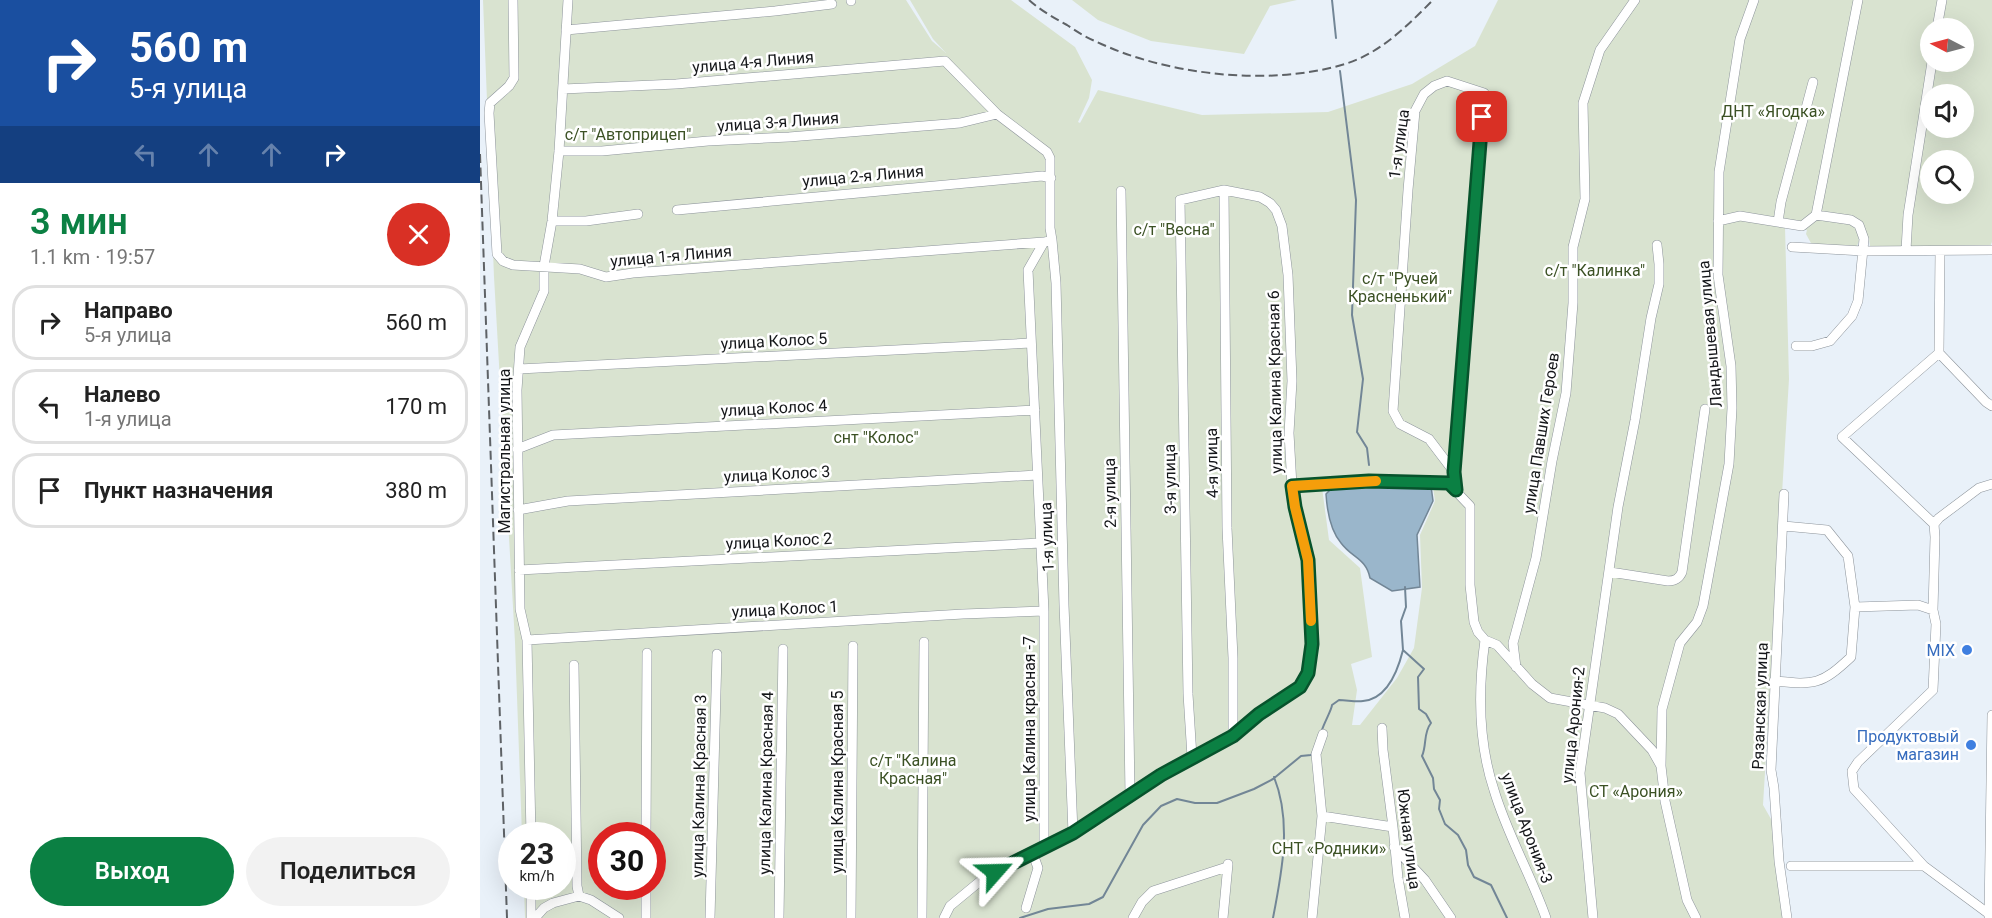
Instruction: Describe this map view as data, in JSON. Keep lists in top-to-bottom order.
{
  "streets": {
    "street": [
      "улица 4-я Линия",
      "улица 3-я Линия",
      "1-я улица",
      "улица 2-я Линия",
      "улица 1-я Линия",
      "Ландышевая улица",
      "улица Колос 5",
      "улица Калина Красная 6",
      "улица Колос 4",
      "улица Павших Героев",
      "Магистральная улица",
      "4-я улица",
      "улица Колос 3",
      "3-я улица",
      "2-я улица",
      "улица Колос 2",
      "улица Колос 1",
      "Рязанская улица",
      "улица Арония-2",
      "улица Калина красная -7",
      "улица Калина Красная 5",
      "улица Калина Красная 4",
      "улица Калина Красная 3",
      "улица Арония-3",
      "Южная улица"
    ]
  },
  "crossings": [
    ["улица 4-я Линия", "1-я улица"],
    ["улица 4-я Линия", "Магистральная улица"],
    ["улица 3-я Линия", "1-я улица"],
    ["улица 3-я Линия", "Магистральная улица"],
    ["1-я улица", "улица 2-я Линия"],
    ["1-я улица", "улица 1-я Линия"],
    ["1-я улица", "улица Колос 5"],
    ["1-я улица", "улица Калина Красная 6"],
    ["1-я улица", "улица Колос 4"],
    ["1-я улица", "улица Колос 3"],
    ["1-я улица", "улица Колос 2"],
    ["1-я улица", "улица Колос 1"],
    ["1-я улица", "улица Калина красная -7"],
    ["улица 1-я Линия", "Магистральная улица"],
    ["улица Колос 5", "Магистральная улица"],
    ["улица Калина Красная 6", "4-я улица"],
    ["улица Калина Красная 6", "3-я улица"],
    ["улица Калина Красная 6", "2-я улица"],
    ["улица Калина Красная 6", "улица Калина красная -7"],
    ["улица Колос 4", "Магистральная улица"],
    ["Магистральная улица", "улица Колос 3"],
    ["Магистральная улица", "улица Колос 2"],
    ["Магистральная улица", "улица Колос 1"],
    ["4-я улица", "3-я улица"],
    ["улица Колос 1", "улица Калина красная -7"]
  ],
  "parks": [
    "ДНТ «Ягодка»",
    "с/т \"Автоприцеп\"",
    "с/т \"Весна\"",
    "с/т \"Калинка\"",
    "с/т \"Ручей Красненький\"",
    "снт \"Колос\"",
    "с/т \"Калина Красная\"",
    "СТ «Арония»",
    "СНТ «Родники»"
  ],
  "places": ["MIX", "Продуктовый магазин"],
  "north": "left",
  "page": {
    "turn": ["560 m", "5-я улица"],
    "heading": ["3 мин", "1.1 km · 19:57"],
    "list": [
      {
        "name": "Направо",
        "note": "5-я улица",
        "value": "560 m"
      },
      {
        "name": "Налево",
        "note": "1-я улица",
        "value": "170 m"
      },
      {
        "name": "Пункт назначения",
        "value": "380 m"
      }
    ],
    "speed": "23 km/h",
    "limit": "30",
    "buttons": ["Выход", "Поделиться"]
  }
}
